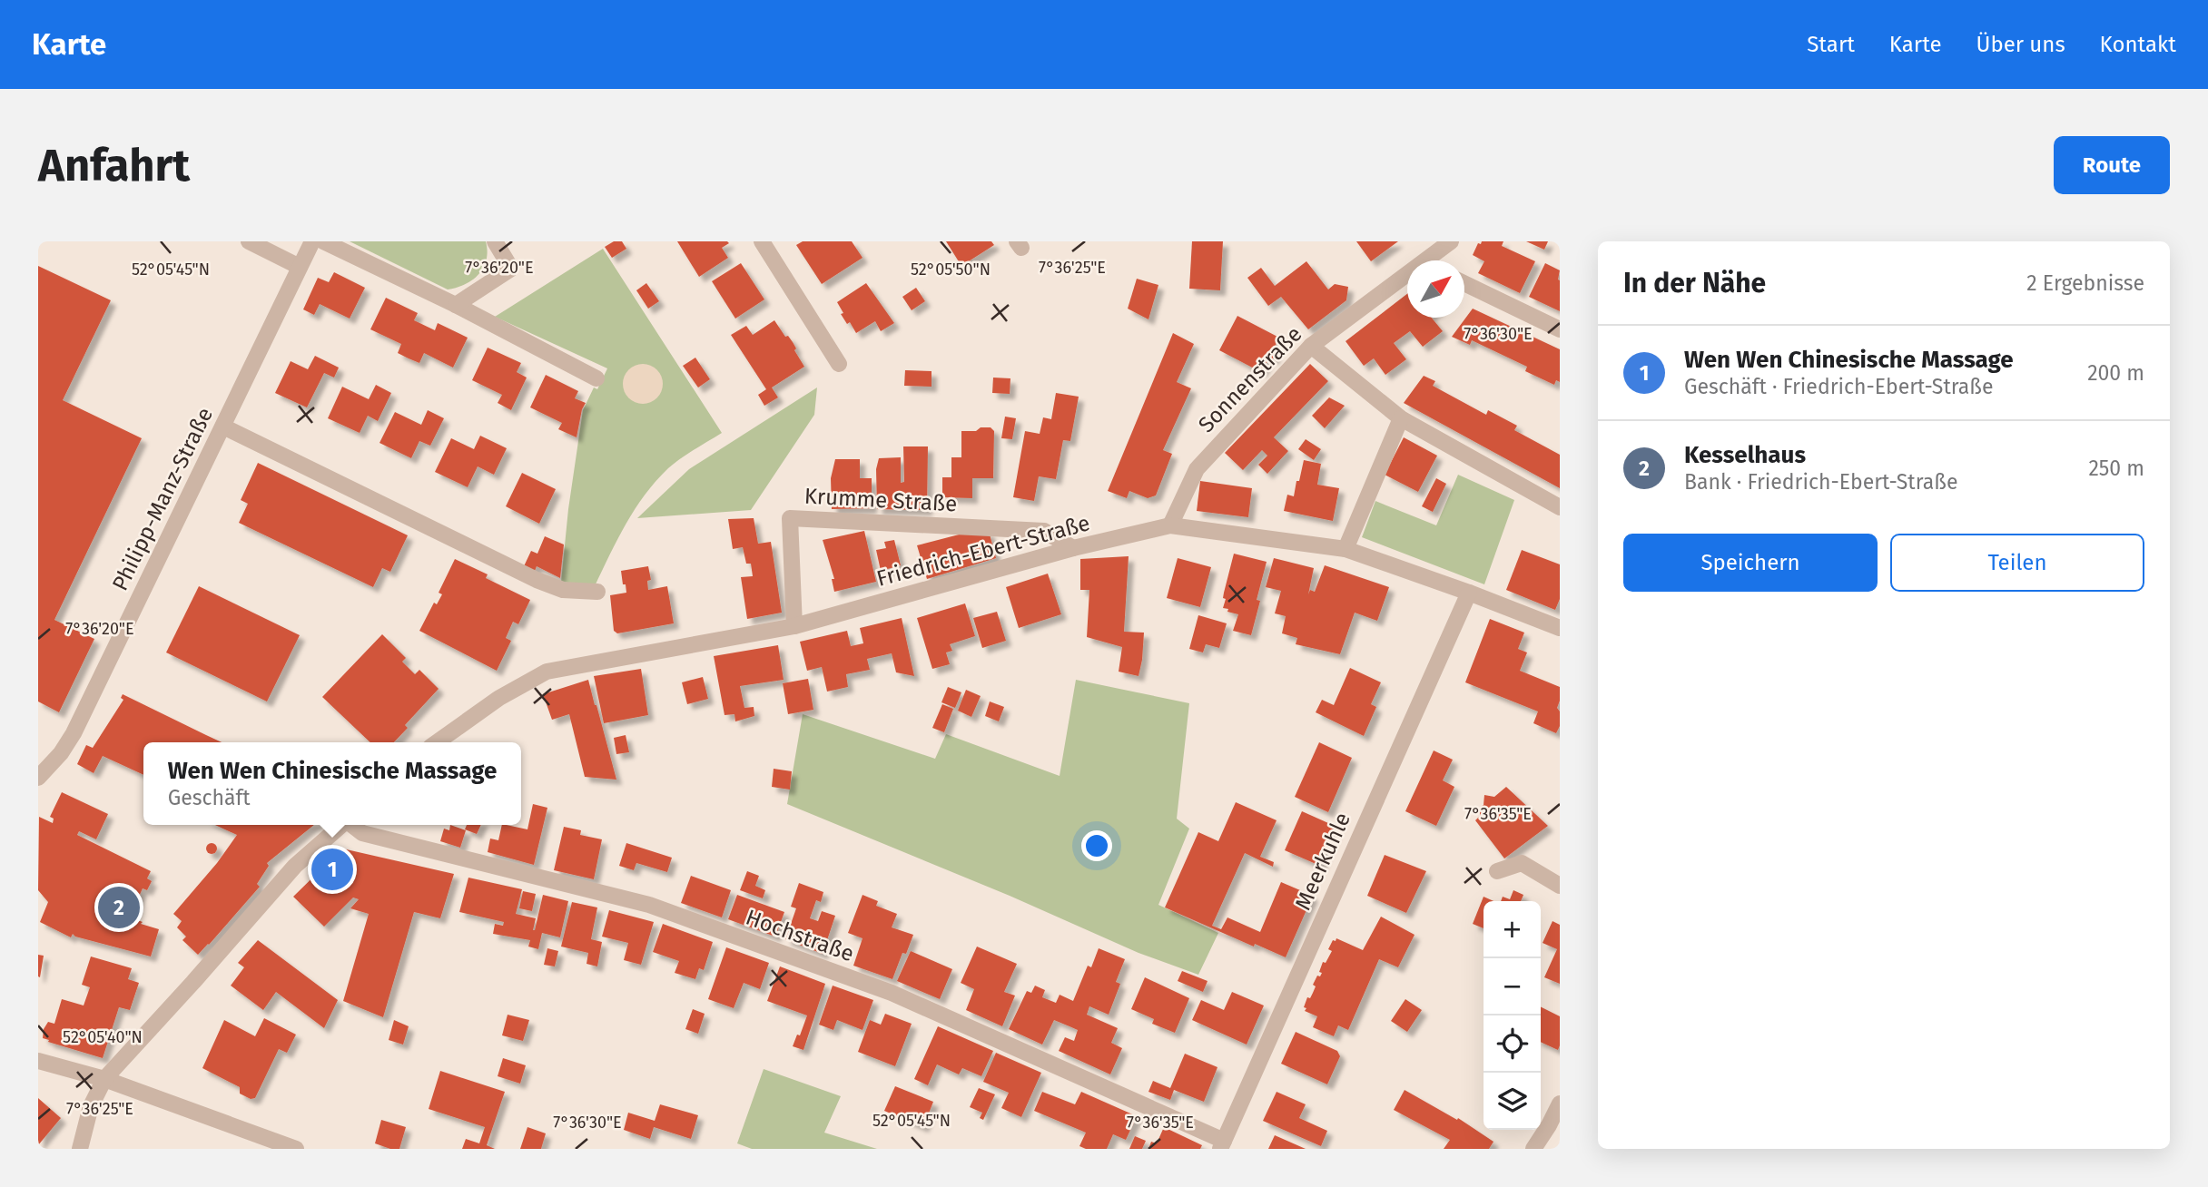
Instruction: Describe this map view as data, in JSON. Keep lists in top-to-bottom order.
{
  "streets": {
    "street": [
      "Sonnenstraße",
      "Philipp-Manz-Straße",
      "Krumme Straße",
      "Friedrich-Ebert-Straße",
      "Meerkuhle",
      "Hochstraße"
    ]
  },
  "crossings": [
    ["Sonnenstraße", "Friedrich-Ebert-Straße"],
    ["Krumme Straße", "Friedrich-Ebert-Straße"],
    ["Friedrich-Ebert-Straße", "Meerkuhle"],
    ["Meerkuhle", "Hochstraße"]
  ],
  "north": "top right",
  "page": {
    "header": "Karte",
    "nav": [
      "Start",
      "Karte",
      "Über uns",
      "Kontakt"
    ],
    "buttons": [
      "Route",
      ["Speichern", "Teilen"]
    ],
    "title": "Anfahrt",
    "heading": ["In der Nähe", "2 Ergebnisse"],
    "list": [
      {
        "mark": "1",
        "name": "Wen Wen Chinesische Massage",
        "note": "Geschäft · Friedrich-Ebert-Straße",
        "value": "200 m"
      },
      {
        "mark": "2",
        "name": "Kesselhaus",
        "note": "Bank · Friedrich-Ebert-Straße",
        "value": "250 m"
      }
    ],
    "popup": ["Wen Wen Chinesische Massage", "Geschäft"],
    "pins": ["1", "2"],
    "map_buttons": ["+", "−"]
  },
  "coordinates": [
    "7°36'20\"E",
    "7°36'25\"E",
    "52°05'45\"N",
    "52°05'50\"N",
    "7°36'30\"E",
    "7°36'35\"E",
    "52°05'40\"N"
  ]
}
